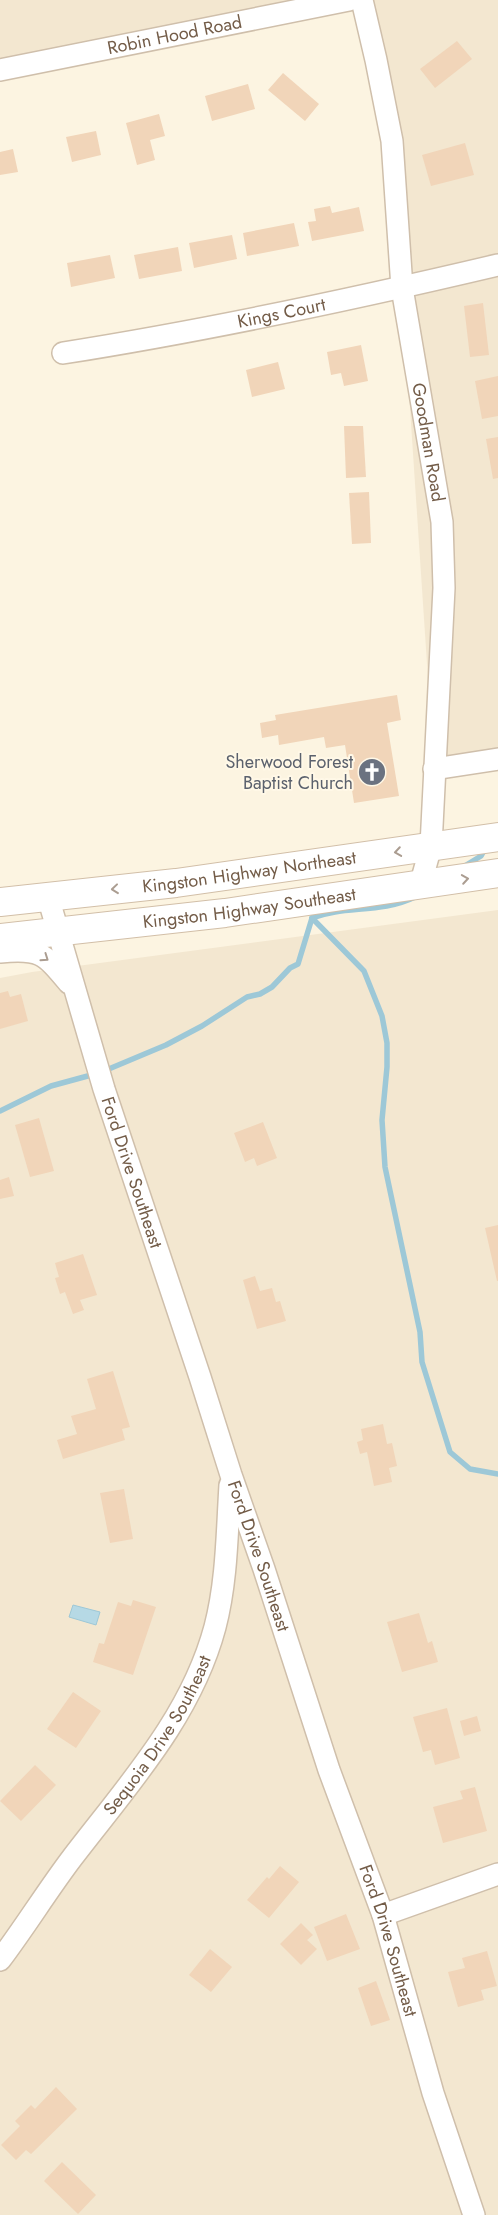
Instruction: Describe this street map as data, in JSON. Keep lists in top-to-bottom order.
{
  "streets": {
    "main road": ["Kingston Highway Northeast", "Kingston Highway Southeast"],
    "street": [
      "Robin Hood Road",
      "Kings Court",
      "Goodman Road",
      "Ford Drive Southeast",
      "Sequoia Drive Southeast"
    ]
  },
  "crossings": [
    ["Kings Court", "Goodman Road"],
    ["Goodman Road", "Kingston Highway Northeast"],
    ["Goodman Road", "Kingston Highway Southeast"],
    ["Kingston Highway Northeast", "Ford Drive Southeast"],
    ["Kingston Highway Southeast", "Ford Drive Southeast"],
    ["Ford Drive Southeast", "Sequoia Drive Southeast"]
  ],
  "one_way": ["Kingston Highway Northeast"],
  "places": {
    "church": ["Sherwood Forest Baptist Church"]
  }
}
